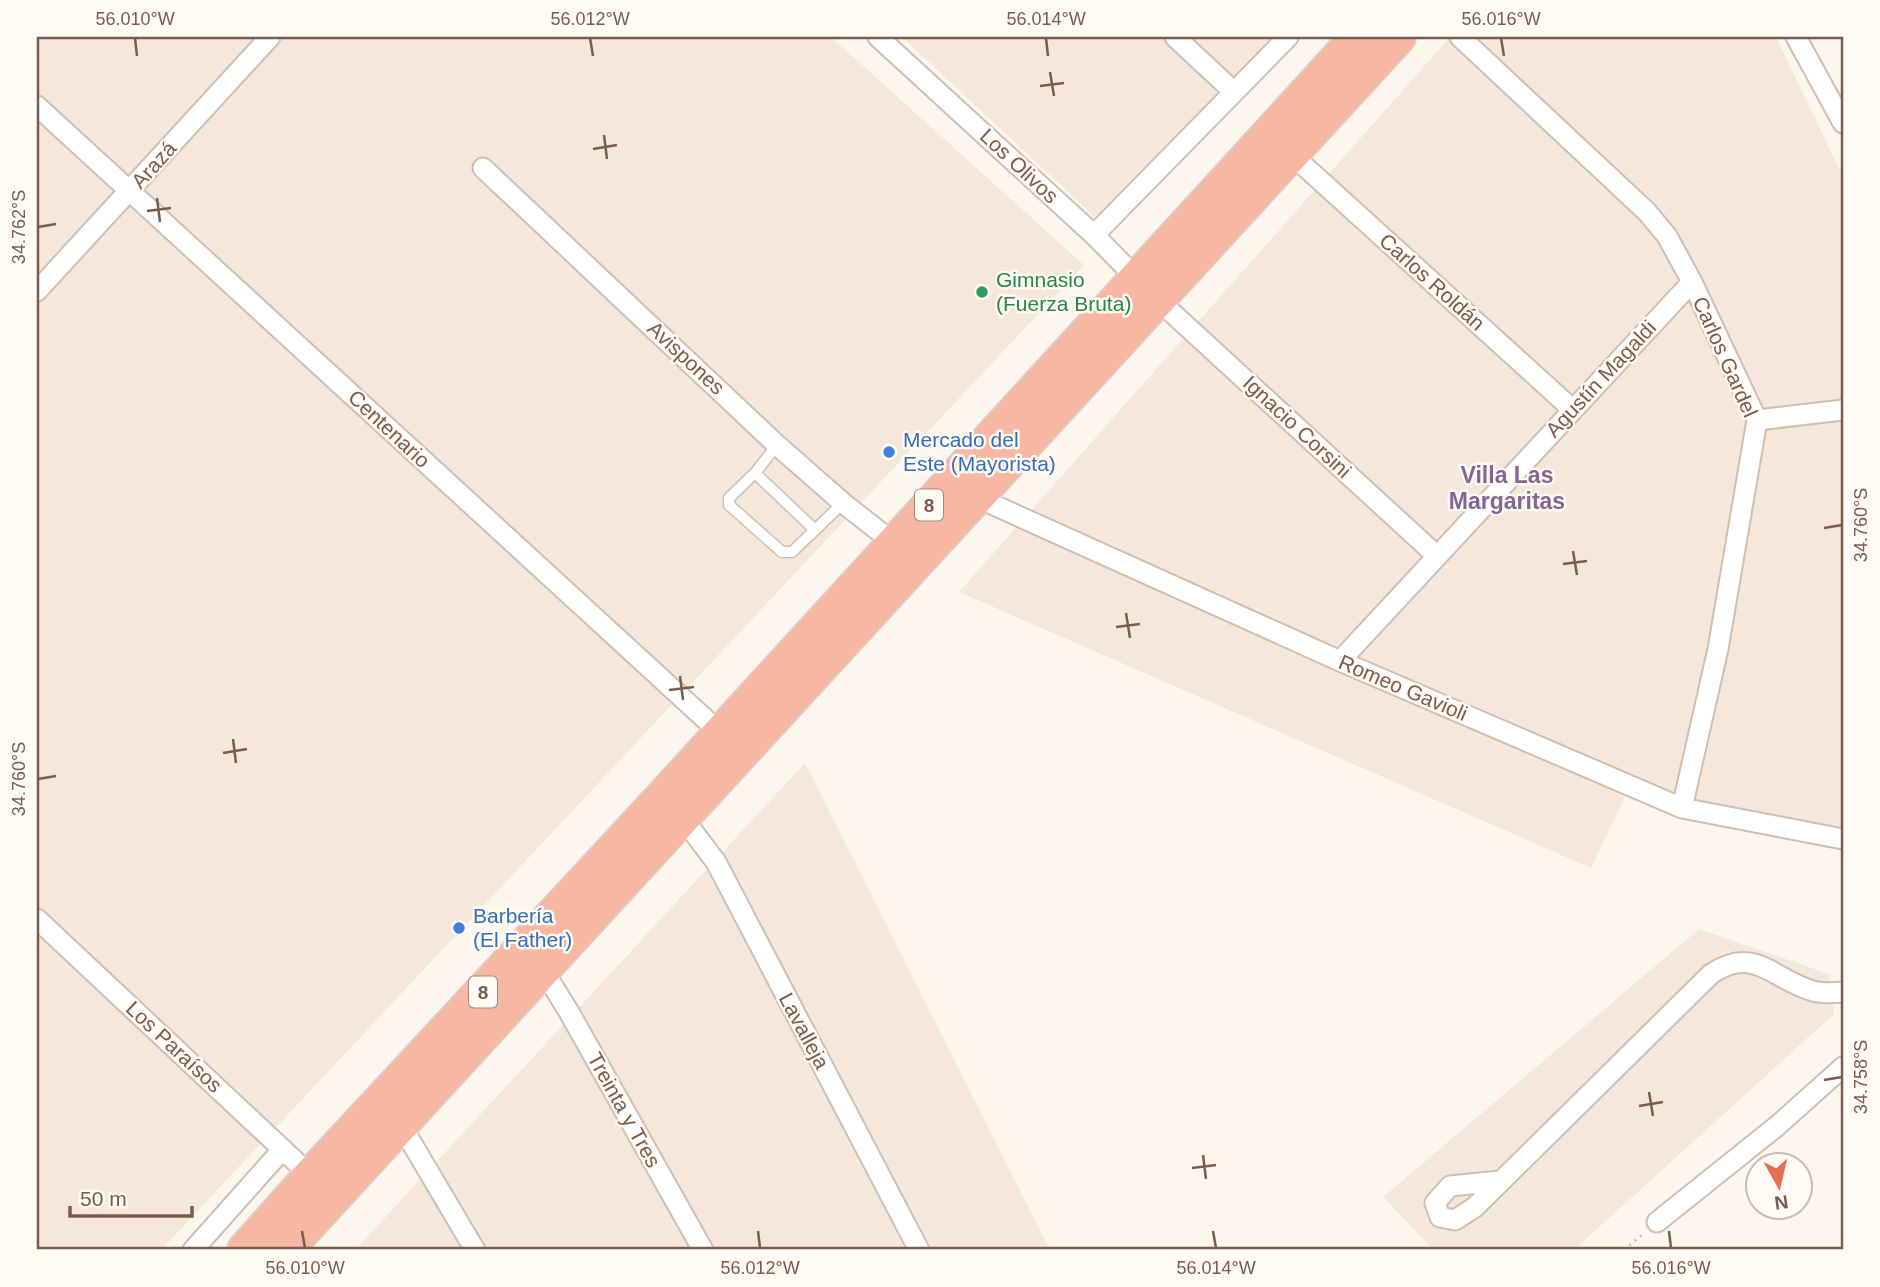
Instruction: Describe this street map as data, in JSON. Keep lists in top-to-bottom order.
{
  "streets": {
    "highway": ["8"],
    "street": [
      "Arazá",
      "Los Olivos",
      "Carlos Roldán",
      "Carlos Gardel",
      "Avispones",
      "Agustín Magaldi",
      "Ignacio Corsini",
      "Centenario",
      "Romeo Gavioli",
      "Lavalleja",
      "Los Paraísos",
      "Treinta y Tres"
    ]
  },
  "crossings": [
    ["Arazá", "Centenario"],
    ["Los Olivos", "Ignacio Corsini"],
    ["Los Olivos", "8"],
    ["Carlos Roldán", "Agustín Magaldi"],
    ["Carlos Roldán", "8"],
    ["Carlos Gardel", "Agustín Magaldi"],
    ["Carlos Gardel", "Romeo Gavioli"],
    ["Avispones", "8"],
    ["Agustín Magaldi", "Ignacio Corsini"],
    ["Agustín Magaldi", "Romeo Gavioli"],
    ["Ignacio Corsini", "8"],
    ["Centenario", "8"],
    ["8", "Romeo Gavioli"],
    ["8", "Lavalleja"],
    ["8", "Los Paraísos"],
    ["8", "Treinta y Tres"]
  ],
  "districts": ["Villa Las Margaritas"],
  "places": ["Gimnasio (Fuerza Bruta)", "Mercado del Este (Mayorista)", "Barbería (El Father)"],
  "scale_bar": "50 m",
  "north": "bottom",
  "coordinates": [
    "56.010°W",
    "56.012°W",
    "56.014°W",
    "56.016°W",
    "34.762°S",
    "34.760°S",
    "34.758°S"
  ]
}
